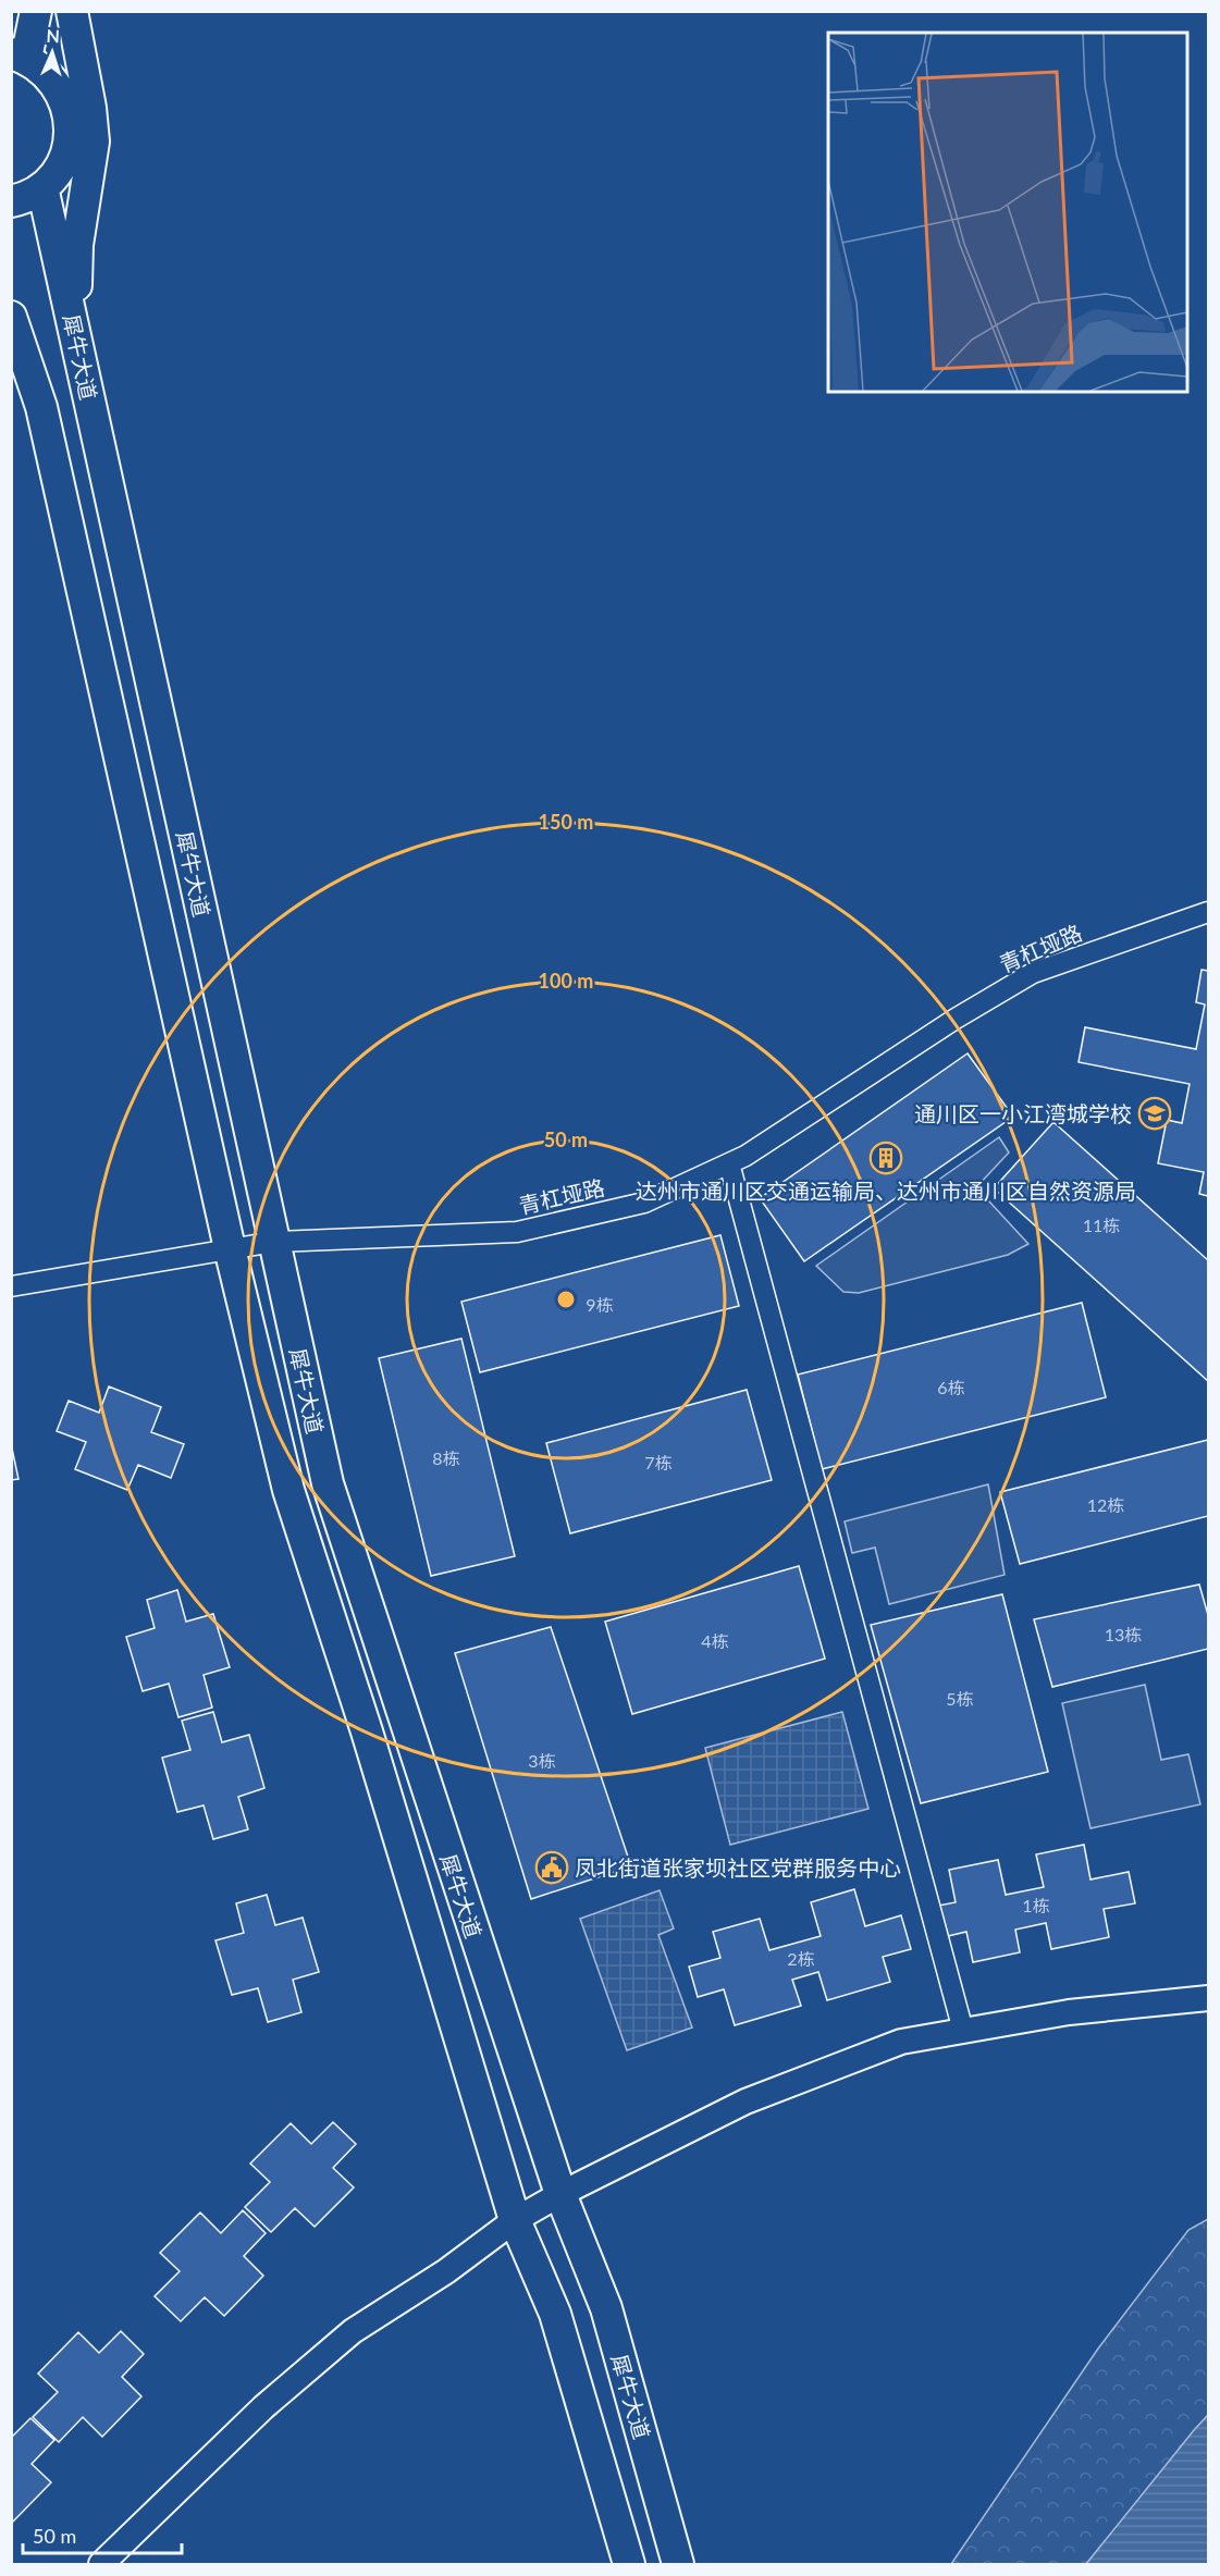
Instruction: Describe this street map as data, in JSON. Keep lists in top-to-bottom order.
{
  "streets": {
    "main road": ["犀牛大道"],
    "street": ["青杠垭路"]
  },
  "crossings": [
    ["犀牛大道", "青杠垭路"]
  ],
  "places": {
    "school or university": ["通川区一小江湾城学校"],
    "building": ["达州市通川区交通运输局、达州市通川区自然资源局"],
    "public building": ["凤北街道张家坝社区党群服务中心"]
  },
  "house_numbers": [
    "11栋",
    "9栋",
    "6栋",
    "8栋",
    "7栋",
    "12栋",
    "13栋",
    "4栋",
    "5栋",
    "3栋",
    "1栋",
    "2栋"
  ],
  "scale_bar": "50 m",
  "north": "top",
  "rings": ["150 m", "100 m", "50 m"]
}
